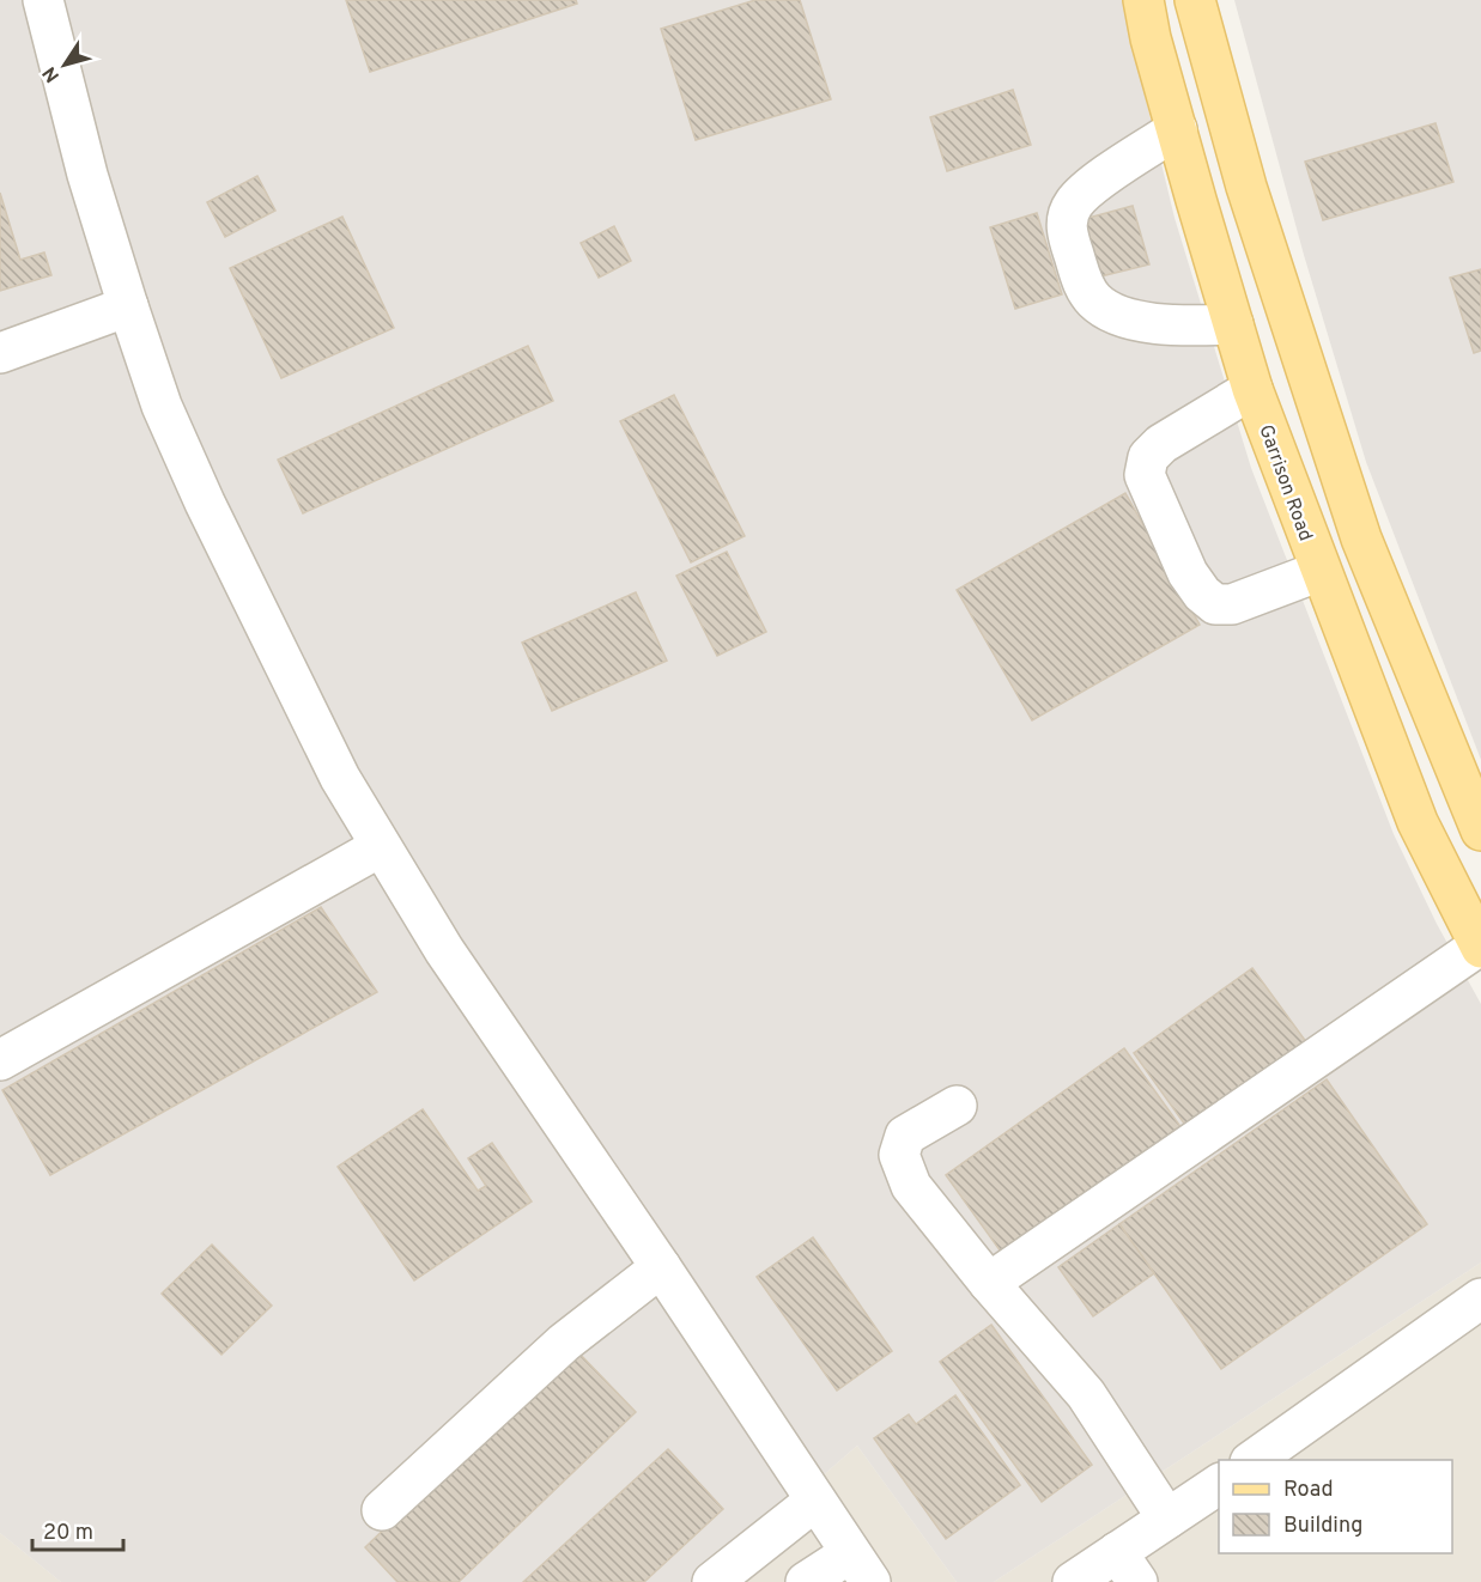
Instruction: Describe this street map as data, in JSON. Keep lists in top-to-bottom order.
{
  "streets": {
    "main road": ["Garrison Road"]
  },
  "legend": ["Road", "Building"],
  "scale_bar": "20 m",
  "north": "bottom left"
}
